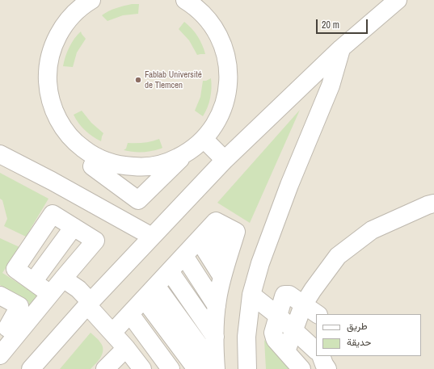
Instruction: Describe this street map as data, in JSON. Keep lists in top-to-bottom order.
{
  "places": ["Fablab Université de Tlemcen"],
  "legend": ["طريق", "حديقة"],
  "scale_bar": "20 m"
}
